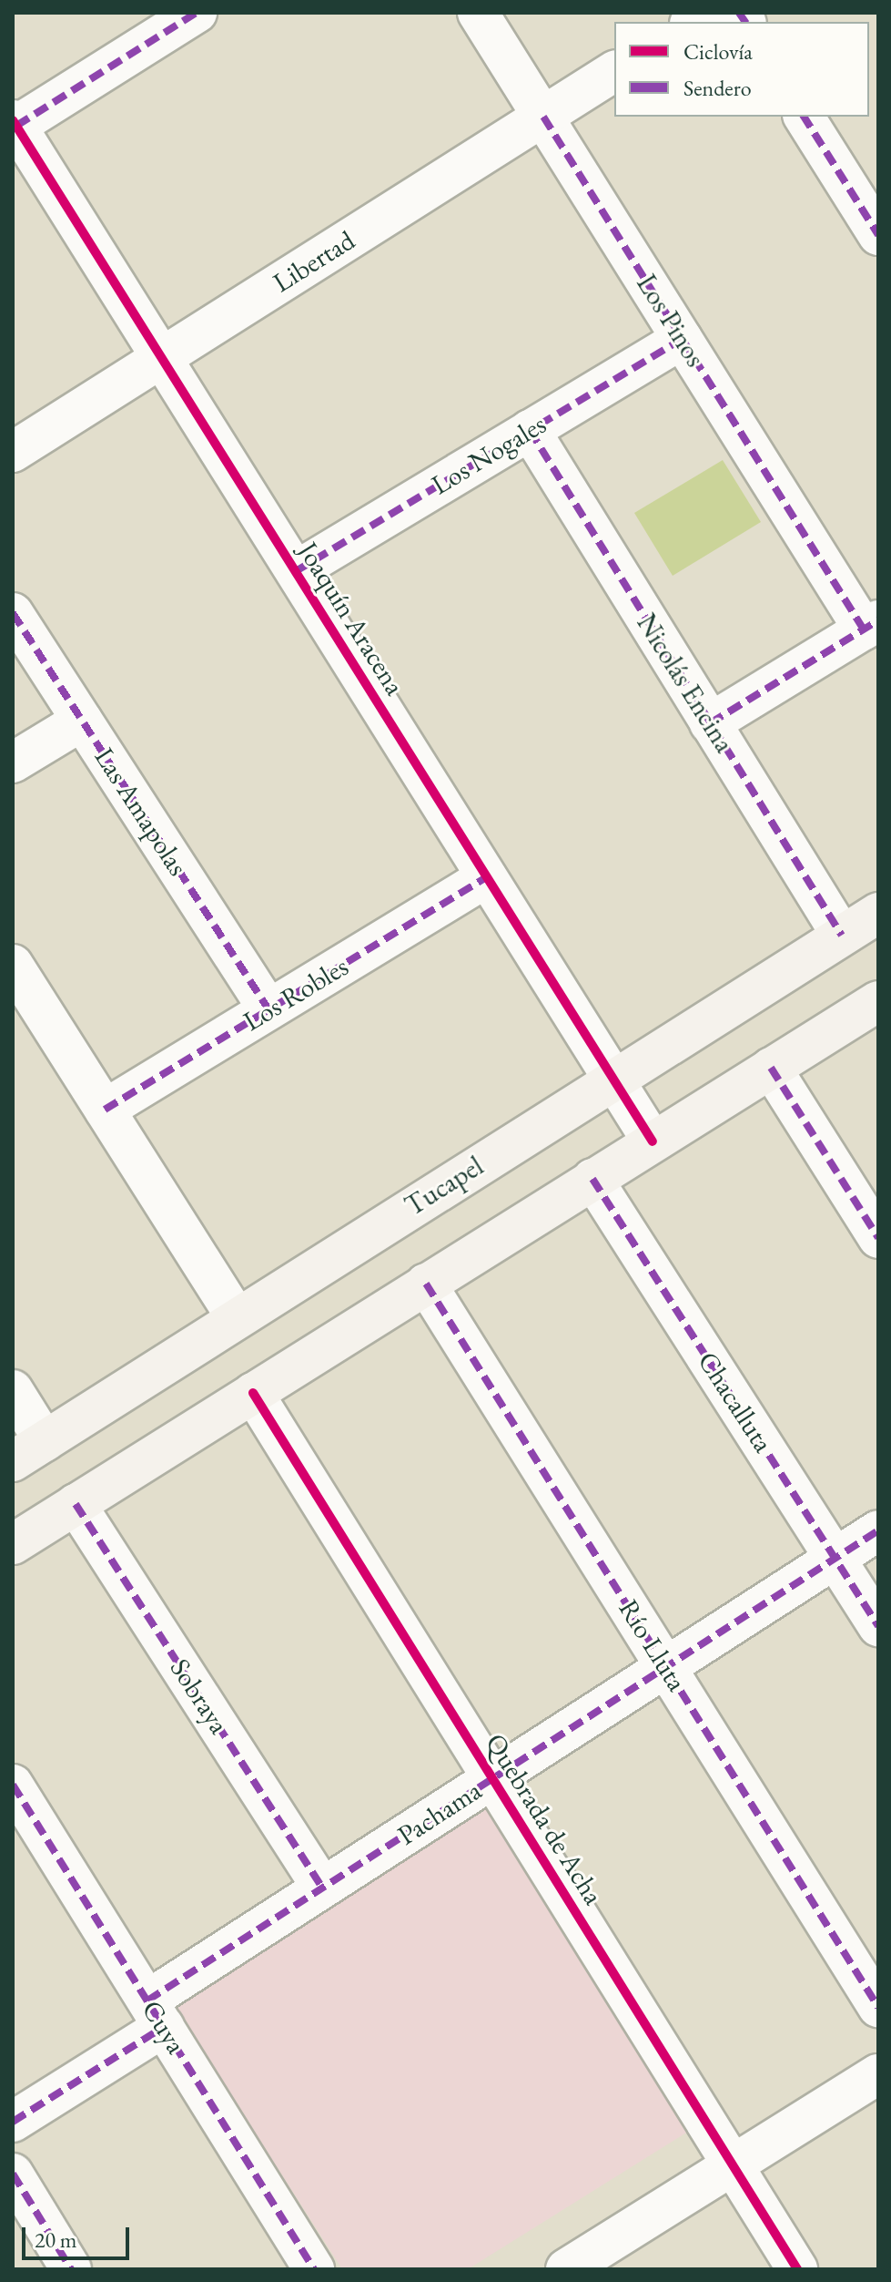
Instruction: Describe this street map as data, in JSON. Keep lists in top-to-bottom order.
{
  "streets": {
    "main road": ["Tucapel"],
    "street": [
      "Libertad",
      "Los Pinos",
      "Los Nogales",
      "Joaquín Aracena",
      "Nicolás Encina",
      "Las Amapolas",
      "Los Robles",
      "Chacalluta",
      "Río Lluta",
      "Sobraya",
      "Pachama",
      "Quebrada de Acha",
      "Cuya"
    ]
  },
  "crossings": [
    ["Libertad", "Los Pinos"],
    ["Libertad", "Joaquín Aracena"],
    ["Los Pinos", "Los Nogales"],
    ["Los Nogales", "Joaquín Aracena"],
    ["Los Nogales", "Nicolás Encina"],
    ["Joaquín Aracena", "Los Robles"],
    ["Joaquín Aracena", "Tucapel"],
    ["Nicolás Encina", "Tucapel"],
    ["Las Amapolas", "Los Robles"],
    ["Chacalluta", "Pachama"],
    ["Río Lluta", "Pachama"],
    ["Sobraya", "Pachama"],
    ["Pachama", "Quebrada de Acha"],
    ["Pachama", "Cuya"]
  ],
  "legend": ["Ciclovía", "Sendero"],
  "scale_bar": "20 m"
}
